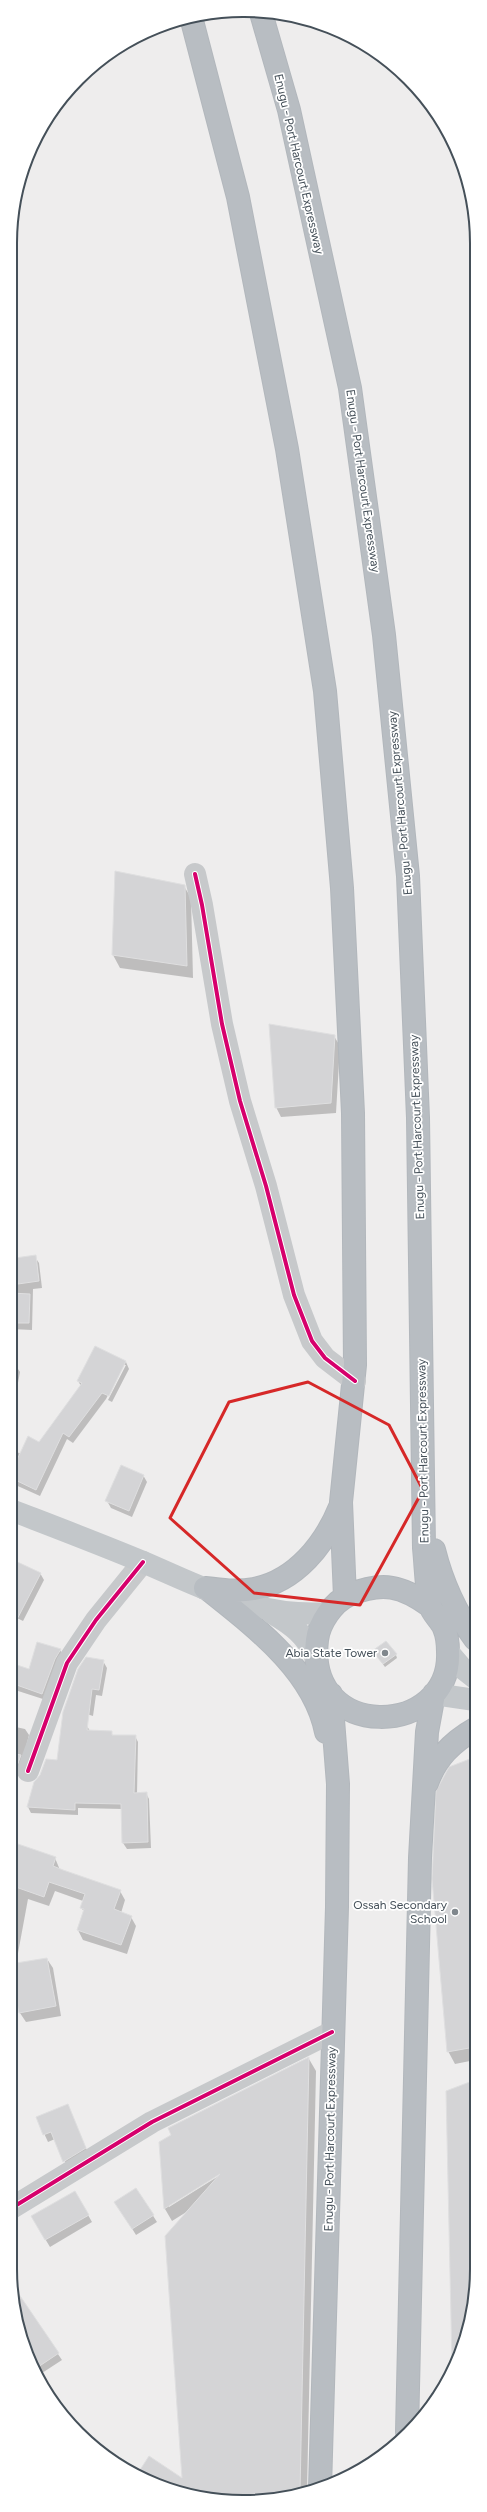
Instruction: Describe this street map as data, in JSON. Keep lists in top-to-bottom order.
{
  "streets": {
    "highway": ["Enugu - Port Harcourt Expressway"]
  },
  "places": ["Abia State Tower", "Ossah Secondary School"]
}
